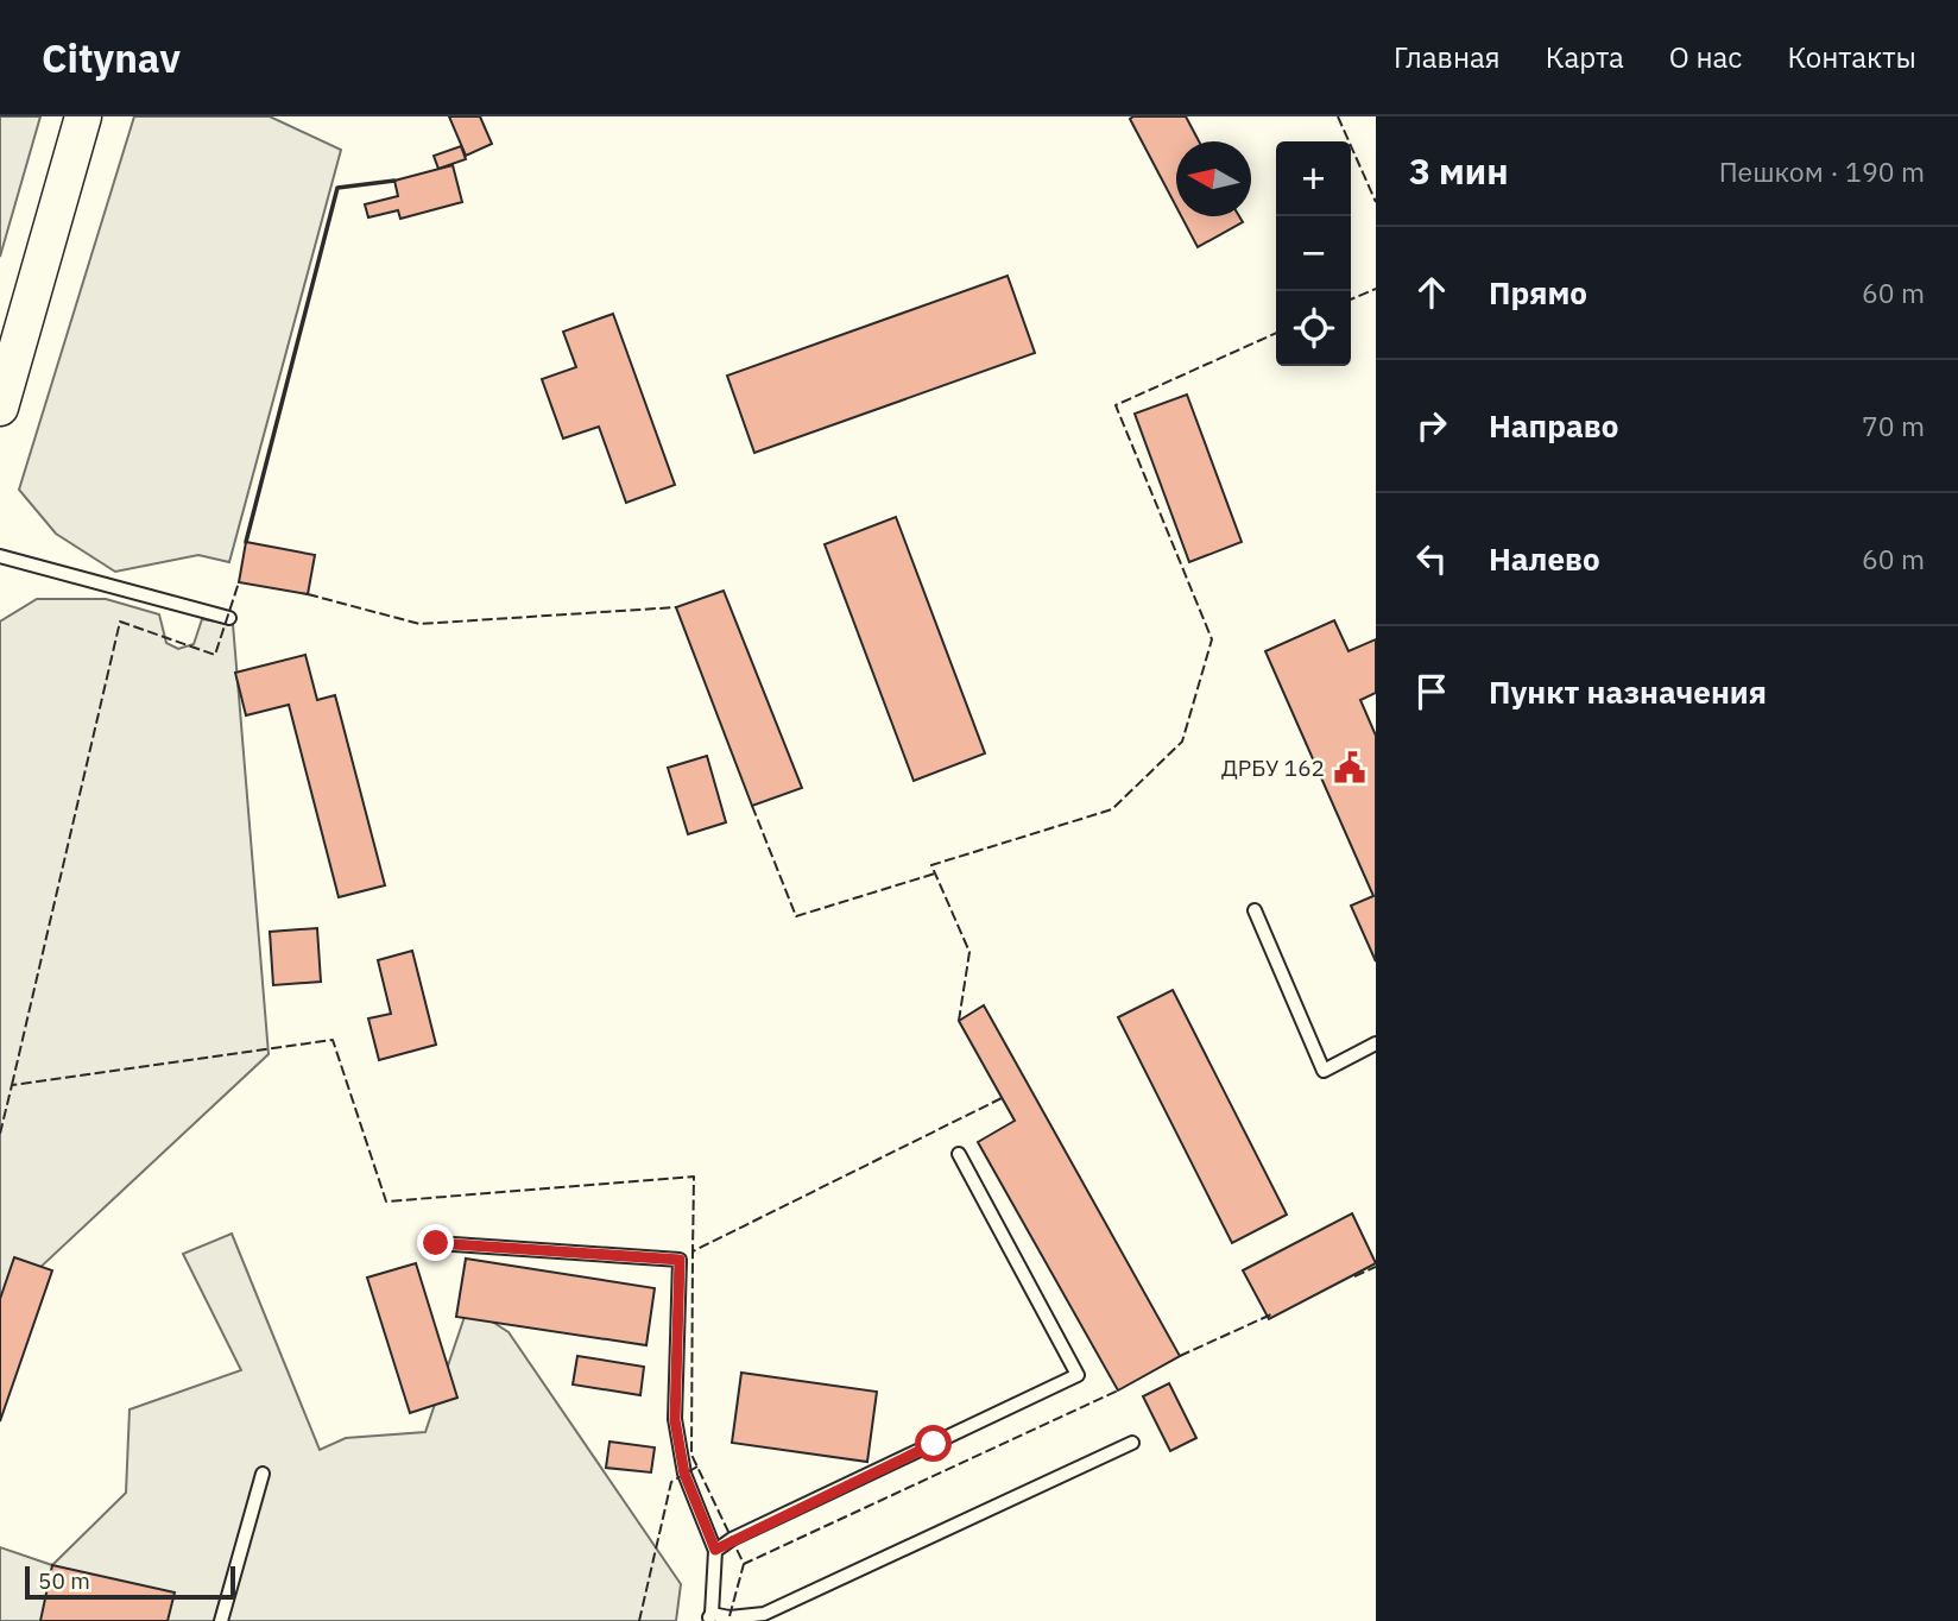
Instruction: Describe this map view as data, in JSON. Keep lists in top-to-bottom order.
{
  "places": {
    "public building": ["ДРБУ 162"]
  },
  "scale_bar": "50 m",
  "north": "left",
  "page": {
    "header": "Citynav",
    "nav": [
      "Главная",
      "Карта",
      "О нас",
      "Контакты"
    ],
    "heading": ["3 мин", "Пешком · 190 m"],
    "map_buttons": ["+", "−"],
    "list": [
      ["Прямо", "60 m"],
      ["Направо", "70 m"],
      ["Налево", "60 m"],
      "Пункт назначения"
    ],
    "scale": "50 m"
  }
}
